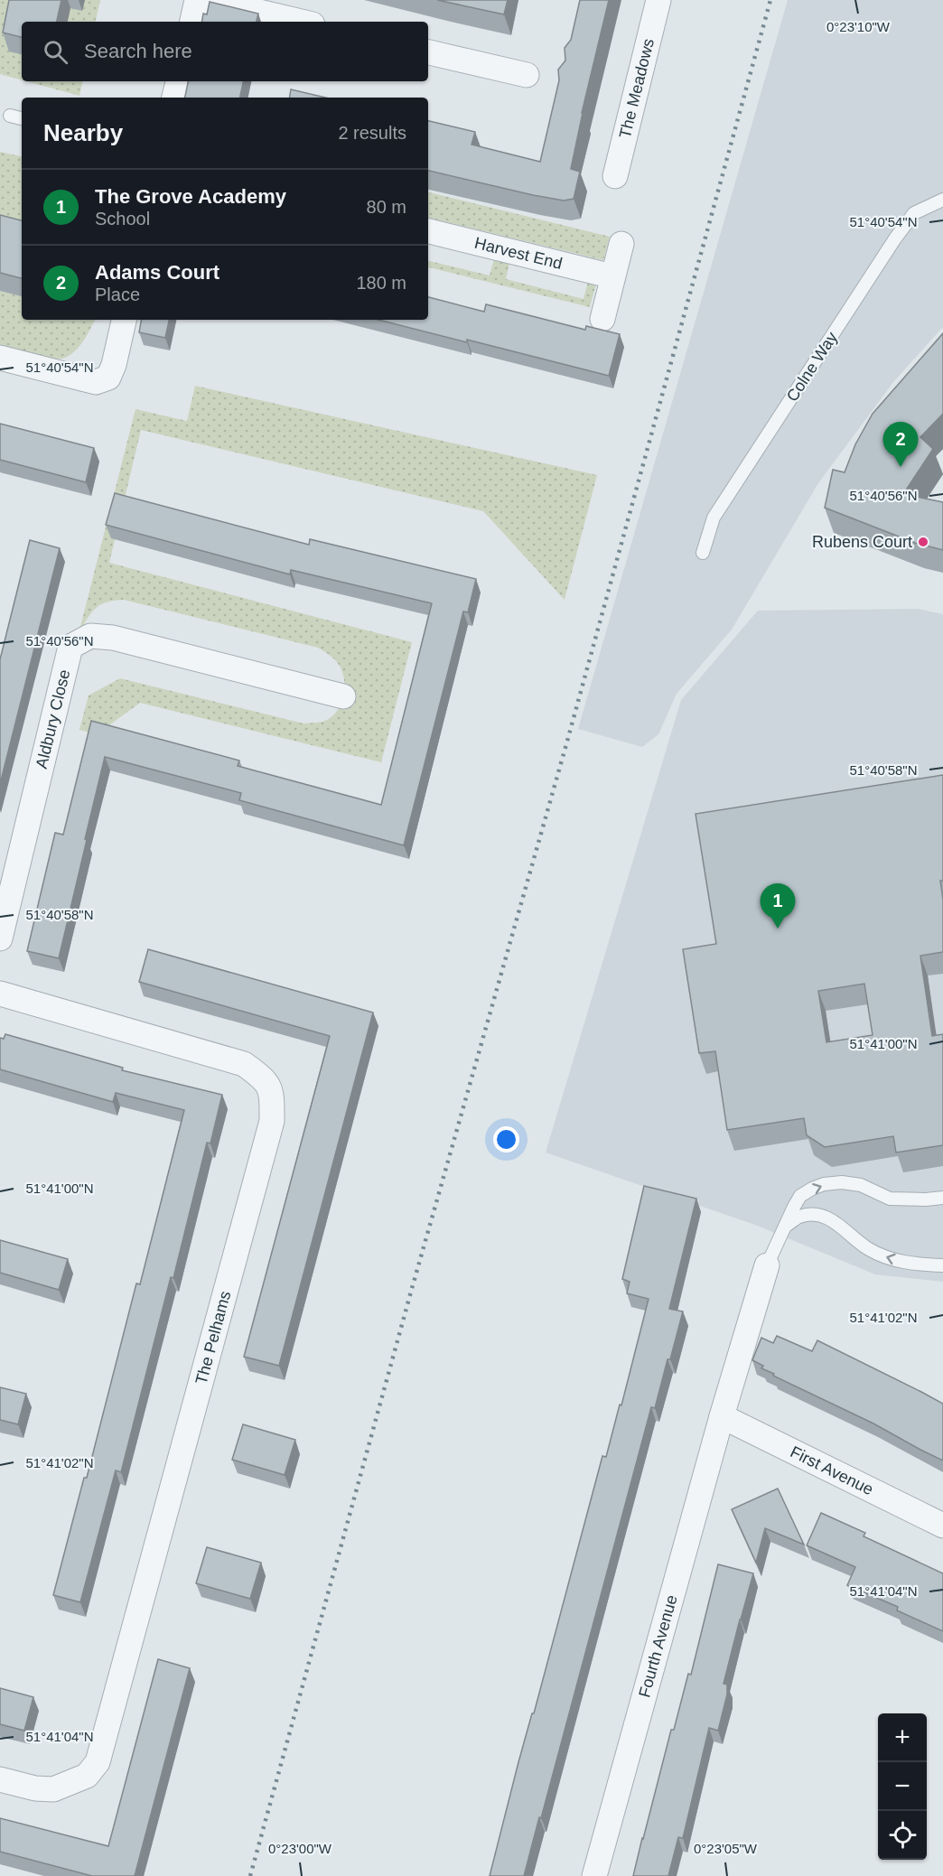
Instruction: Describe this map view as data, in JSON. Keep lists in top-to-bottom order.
{
  "streets": {
    "street": [
      "The Meadows",
      "Harvest End",
      "Aldbury Close",
      "The Pelhams",
      "First Avenue",
      "Fourth Avenue"
    ],
    "lane": ["Colne Way"]
  },
  "crossings": [
    ["First Avenue", "Fourth Avenue"]
  ],
  "places": ["Rubens Court"],
  "page": {
    "search": "Search here",
    "heading": ["Nearby", "2 results"],
    "list": [
      {
        "mark": "1",
        "name": "The Grove Academy",
        "note": "School",
        "value": "80 m"
      },
      {
        "mark": "2",
        "name": "Adams Court",
        "note": "Place",
        "value": "180 m"
      }
    ],
    "pins": ["2", "1"],
    "map_buttons": ["+", "−"]
  },
  "coordinates": [
    "0°23'10\"W",
    "51°40'54\"N",
    "51°40'56\"N",
    "51°40'58\"N",
    "51°41'00\"N",
    "51°41'02\"N",
    "51°41'04\"N",
    "0°23'00\"W",
    "0°23'05\"W"
  ]
}
